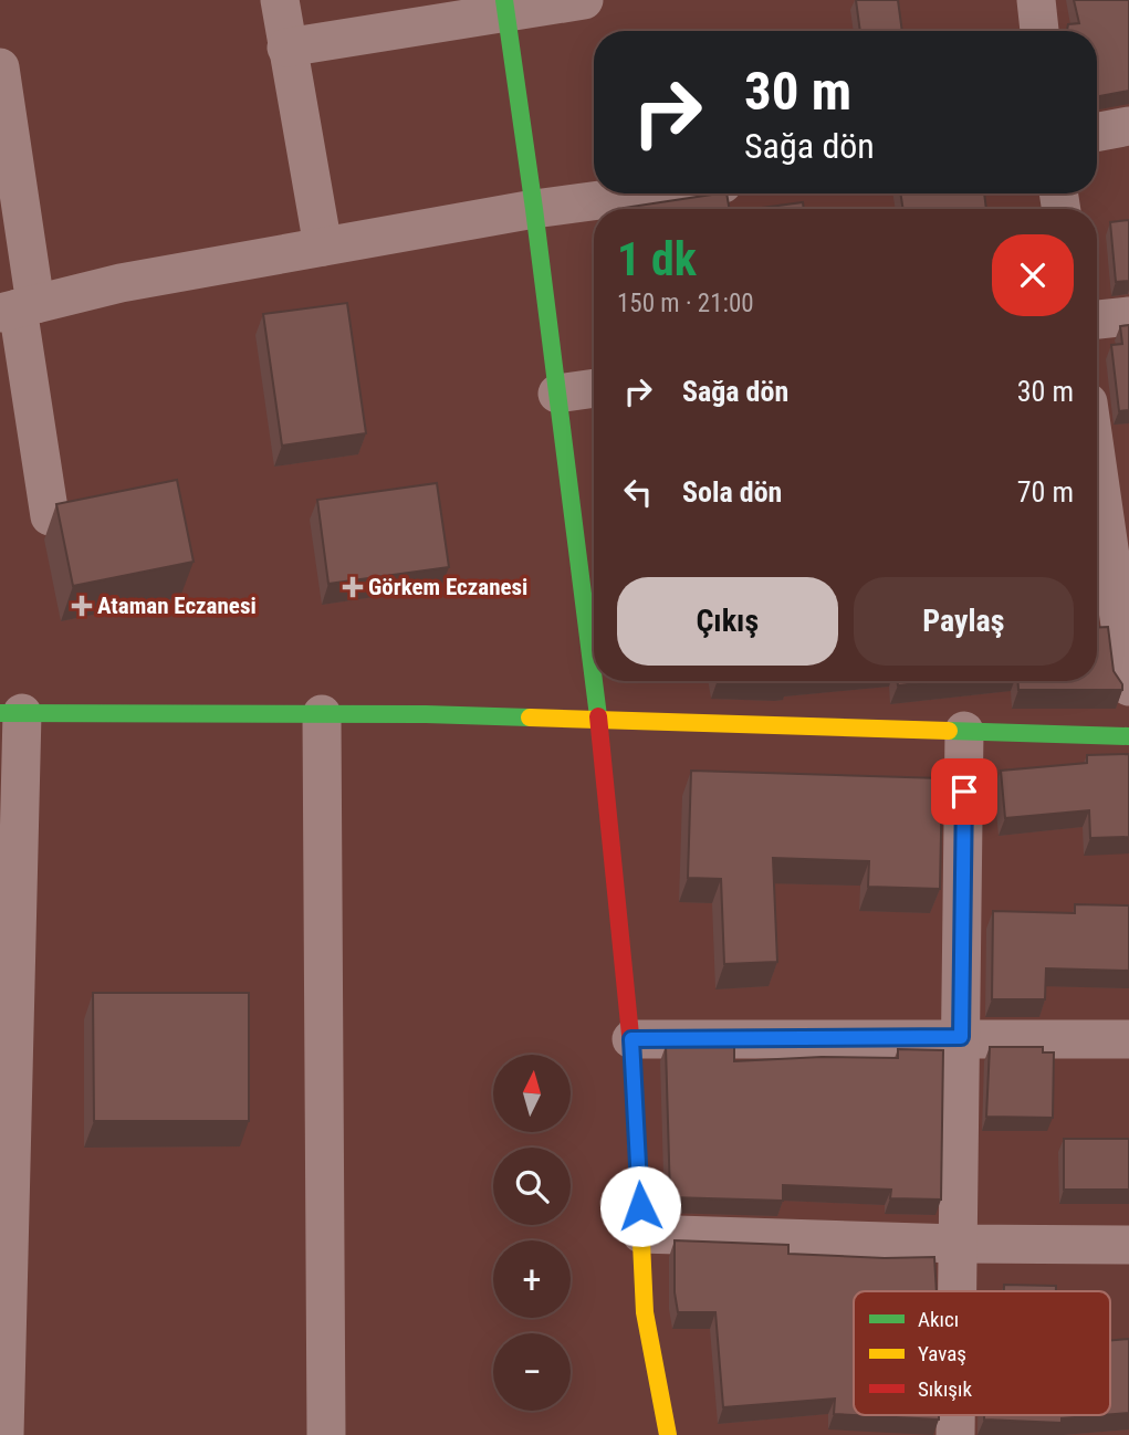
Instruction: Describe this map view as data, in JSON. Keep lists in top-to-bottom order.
{
  "places": {
    "health": ["Görkem Eczanesi", "Ataman Eczanesi"]
  },
  "legend": ["Akıcı", "Yavaş", "Sıkışık"],
  "north": "top",
  "page": {
    "turn": ["30 m", "Sağa dön"],
    "heading": ["1 dk", "150 m · 21:00"],
    "list": [
      {
        "name": "Sağa dön",
        "value": "30 m"
      },
      {
        "name": "Sola dön",
        "value": "70 m"
      }
    ],
    "buttons": ["Çıkış", "Paylaş"],
    "map_buttons": ["+", "−"]
  }
}
